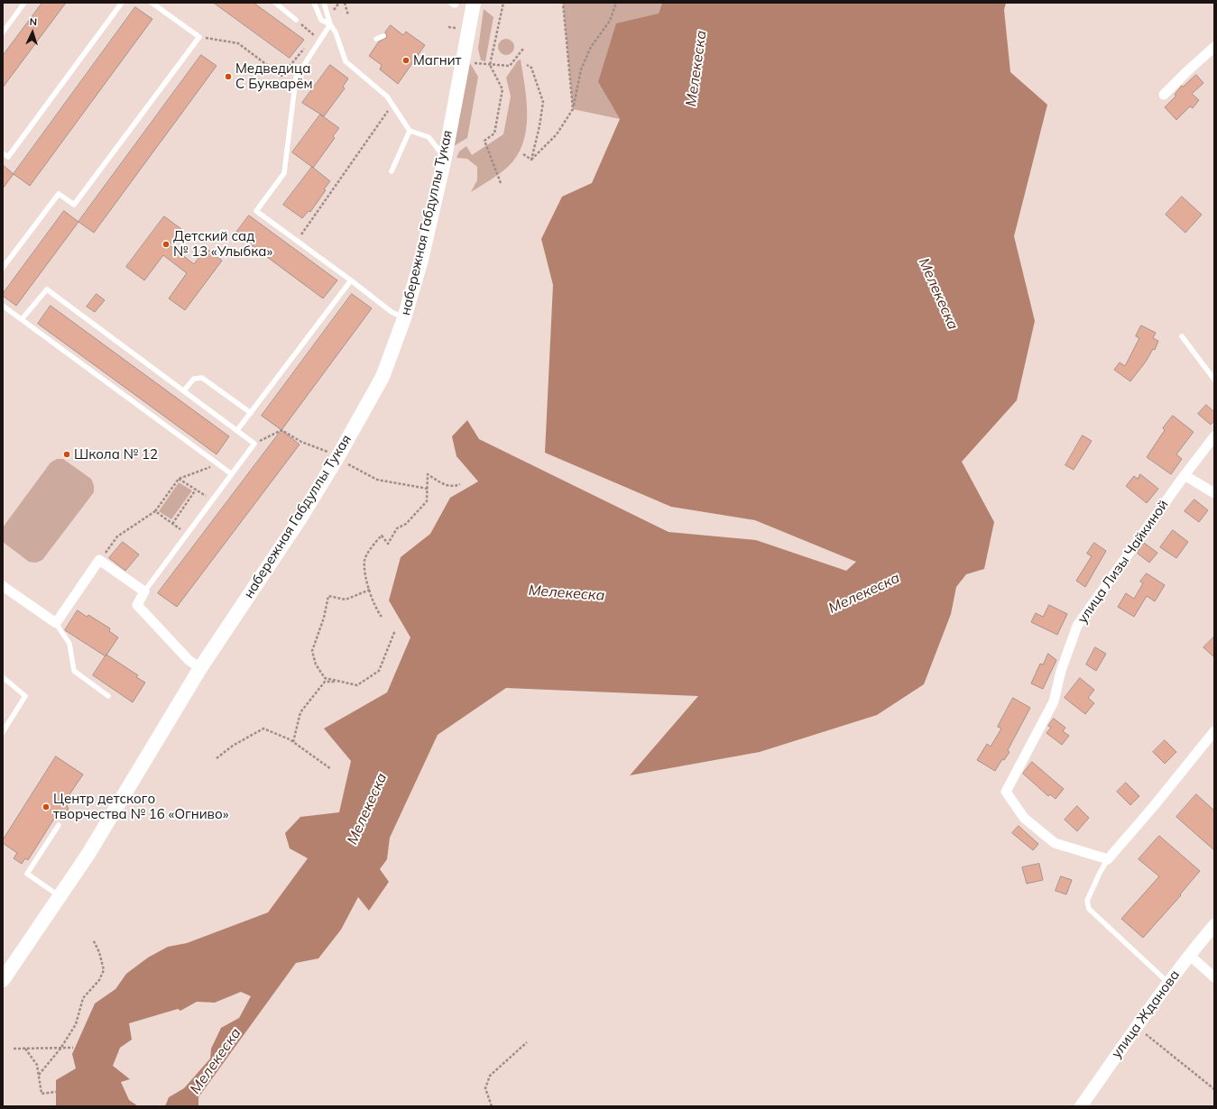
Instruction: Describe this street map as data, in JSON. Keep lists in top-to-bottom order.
{
  "streets": {
    "main road": ["набережная Габдуллы Тукая"],
    "street": ["улица Лизы Чайкиной", "улица Жданова"]
  },
  "water": ["Мелекеска"],
  "places": [
    "Магнит",
    "Медведица С Букварём",
    "Детский сад № 13 «Улыбка»",
    "Школа № 12",
    "Центр детского творчества № 16 «Огниво»"
  ],
  "north": "top"
}
